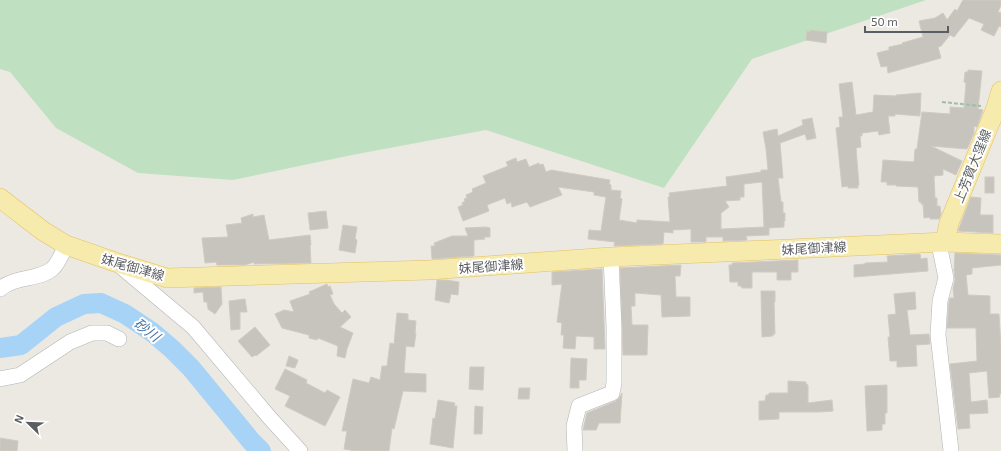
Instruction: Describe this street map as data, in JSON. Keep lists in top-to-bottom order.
{
  "streets": {
    "main road": ["上芳賀大窪線", "妹尾御津線"]
  },
  "crossings": [
    ["上芳賀大窪線", "妹尾御津線"]
  ],
  "water": ["砂川"],
  "scale_bar": "50 m",
  "north": "top left"
}
